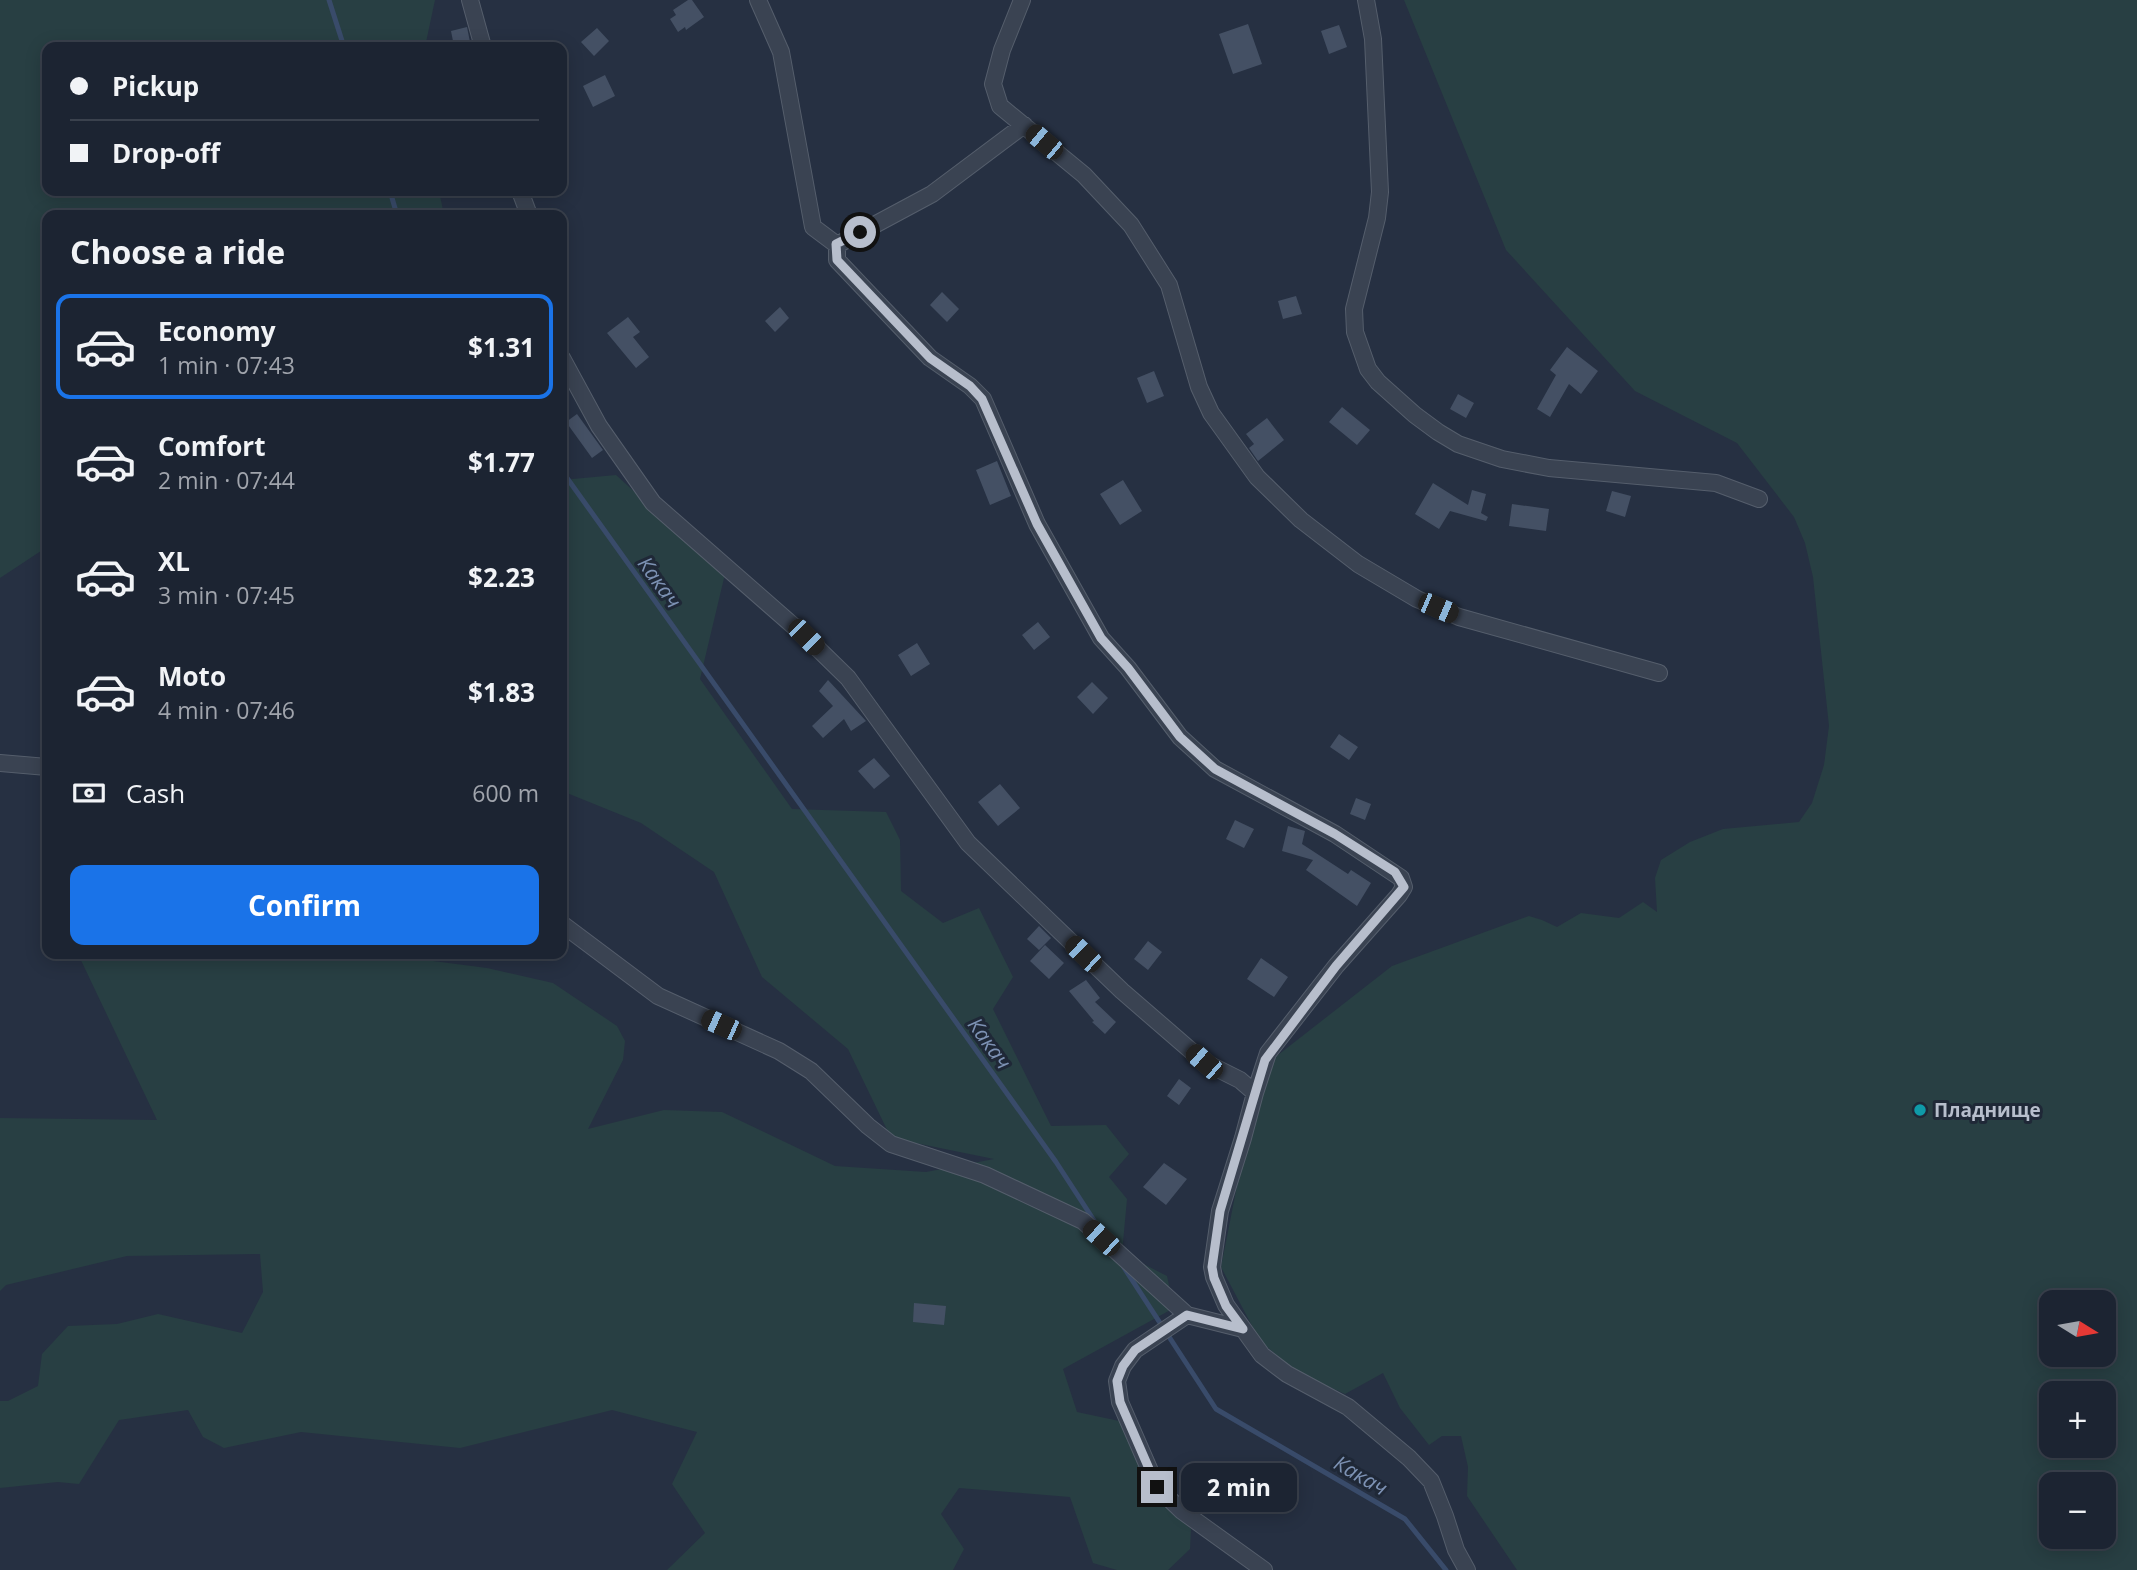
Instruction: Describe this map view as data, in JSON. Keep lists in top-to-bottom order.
{
  "water": ["Какач"],
  "places": ["Пладнище"],
  "north": "right",
  "page": {
    "banner": ["Pickup", "Drop-off"],
    "heading": "Choose a ride",
    "list": [
      {
        "name": "Economy",
        "note": "1 min · 07:43",
        "value": "$1.31"
      },
      {
        "name": "Comfort",
        "note": "2 min · 07:44",
        "value": "$1.77"
      },
      {
        "name": "XL",
        "note": "3 min · 07:45",
        "value": "$2.23"
      },
      {
        "name": "Moto",
        "note": "4 min · 07:46",
        "value": "$1.83"
      }
    ],
    "pay": ["Cash", "600 m"],
    "buttons": "Confirm",
    "map_buttons": ["+", "−"],
    "bubble": "2 min"
  }
}
